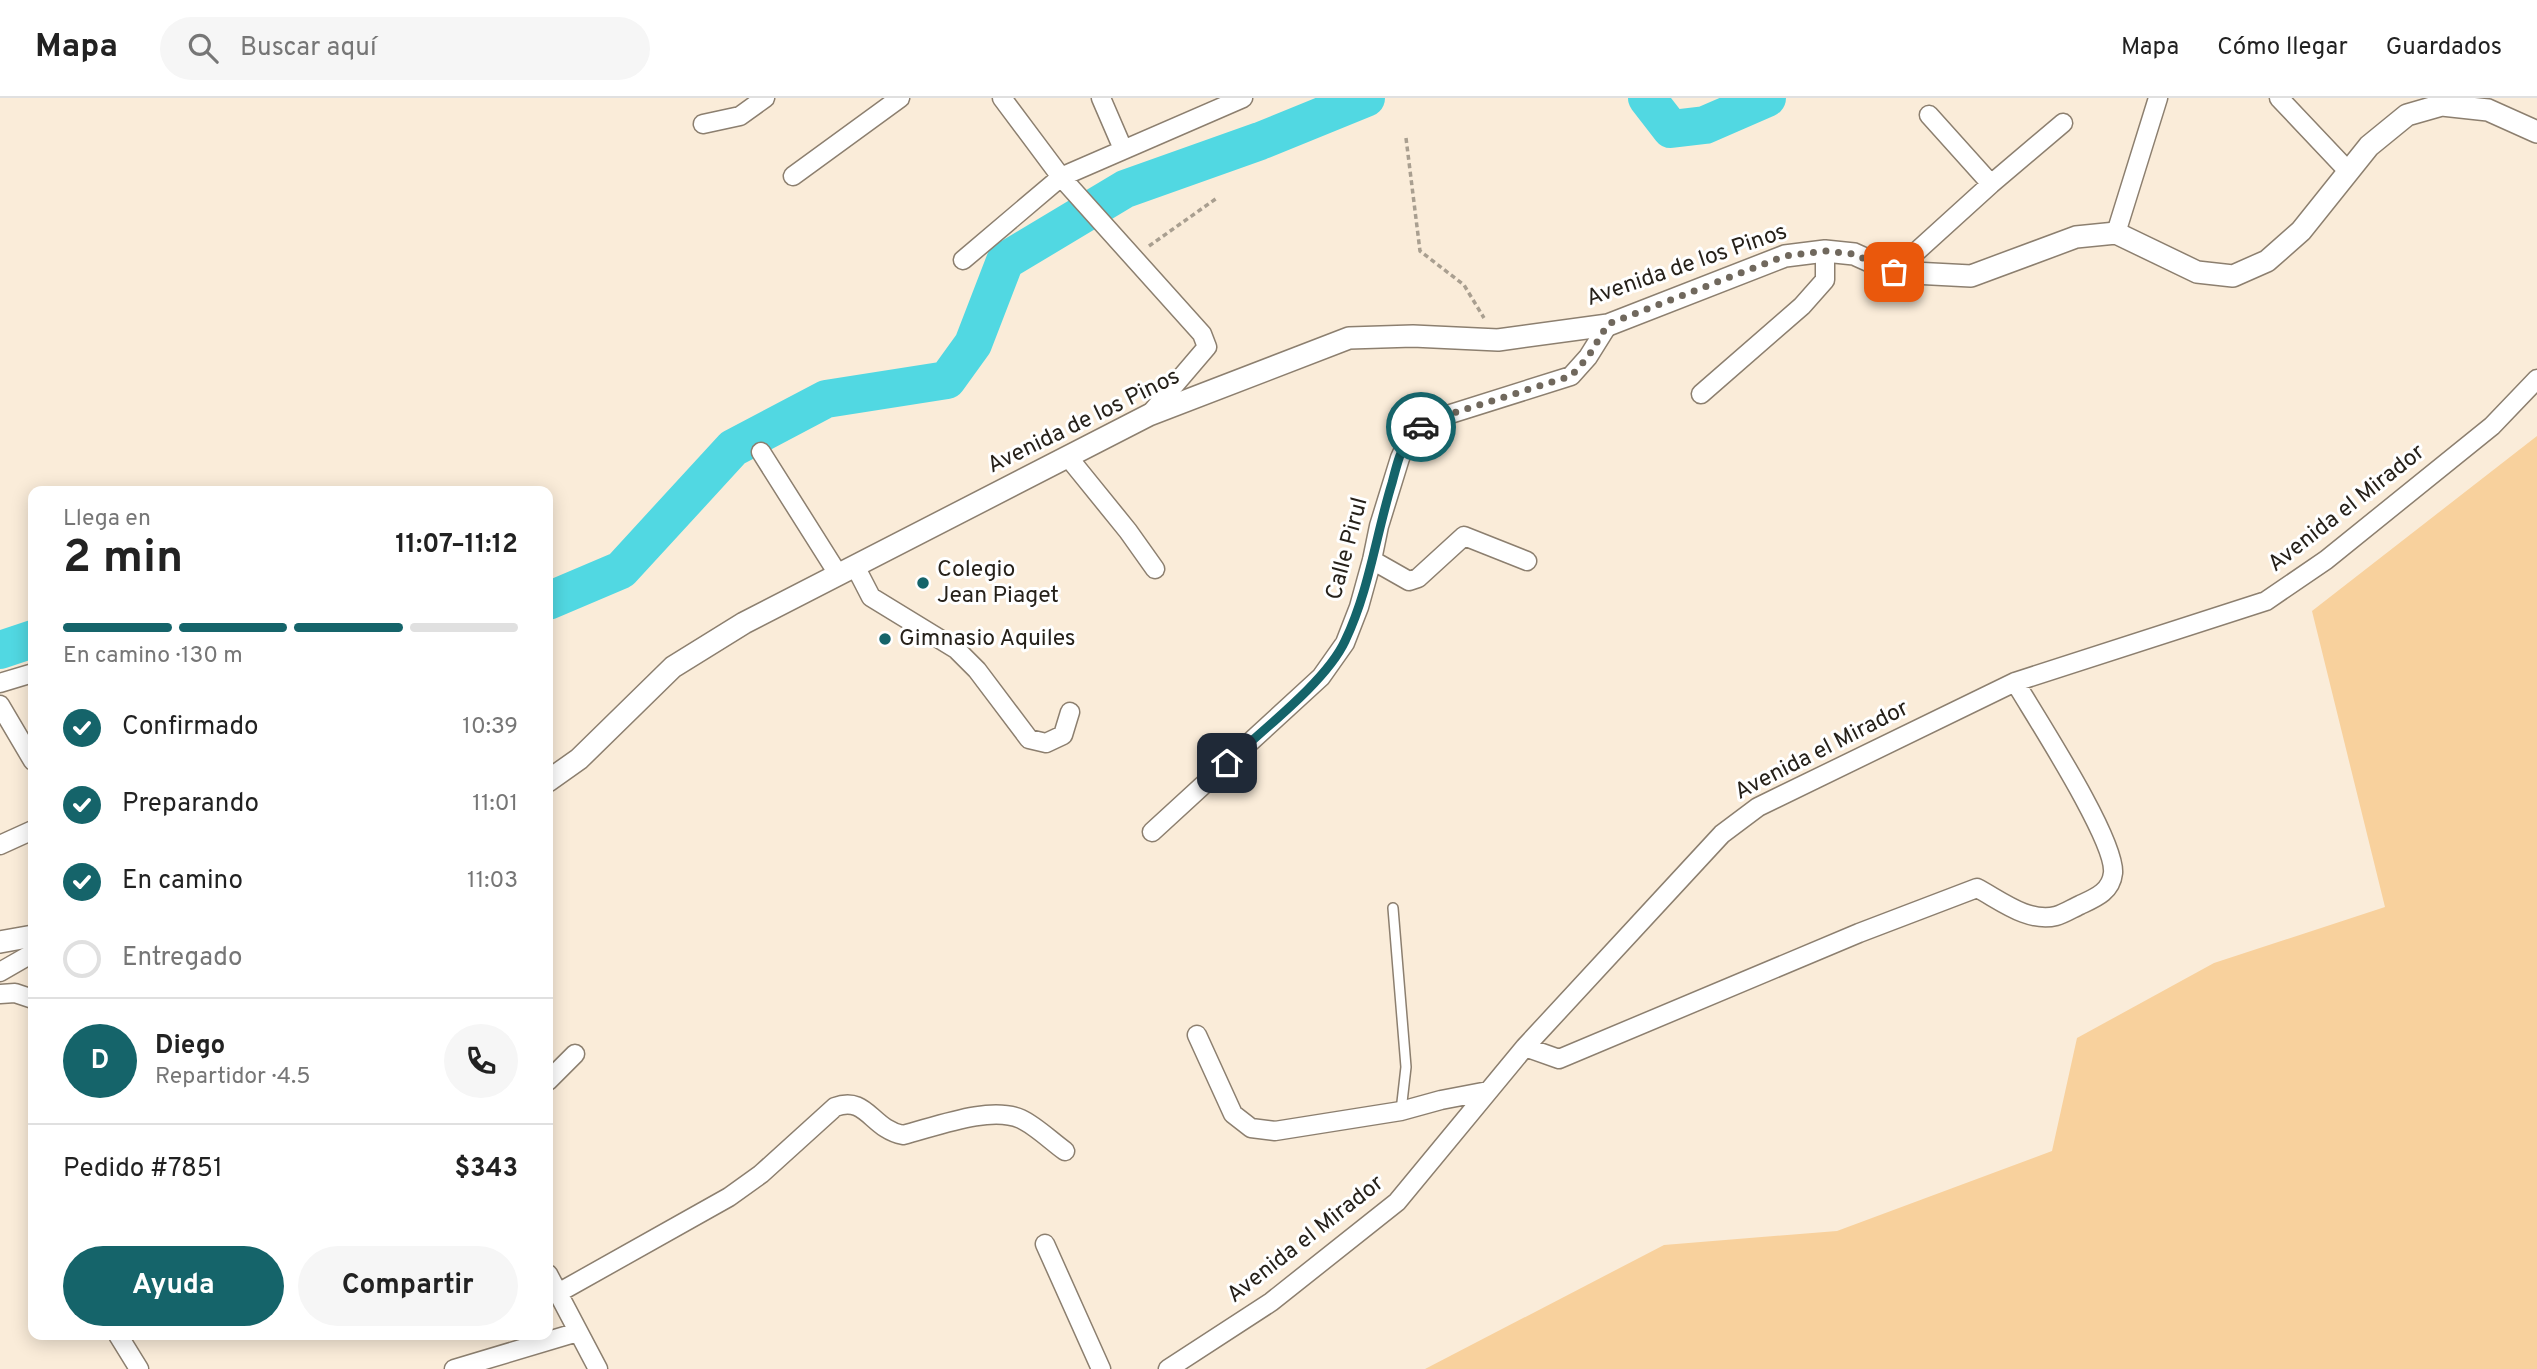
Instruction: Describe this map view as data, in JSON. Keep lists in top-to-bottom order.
{
  "streets": {
    "street": ["Avenida de los Pinos", "Avenida el Mirador", "Calle Pirul"]
  },
  "crossings": [
    ["Avenida de los Pinos", "Calle Pirul"]
  ],
  "places": ["Colegio Jean Piaget", "Gimnasio Aquiles"],
  "page": {
    "header": "Mapa",
    "search": "Buscar aquí",
    "nav": ["Mapa", "Cómo llegar", "Guardados"],
    "heading": ["2 min", "Llega en", "11:07–11:12"],
    "panel": [
      "Diego",
      "Repartidor · 4.5",
      "Pedido #7851",
      "$343"
    ],
    "bar": "En camino · 130 m",
    "list": [
      ["Confirmado", "10:39"],
      ["Preparando", "11:01"],
      ["En camino", "11:03"],
      "Entregado"
    ],
    "round": "D",
    "buttons": ["Ayuda", "Compartir"]
  }
}
